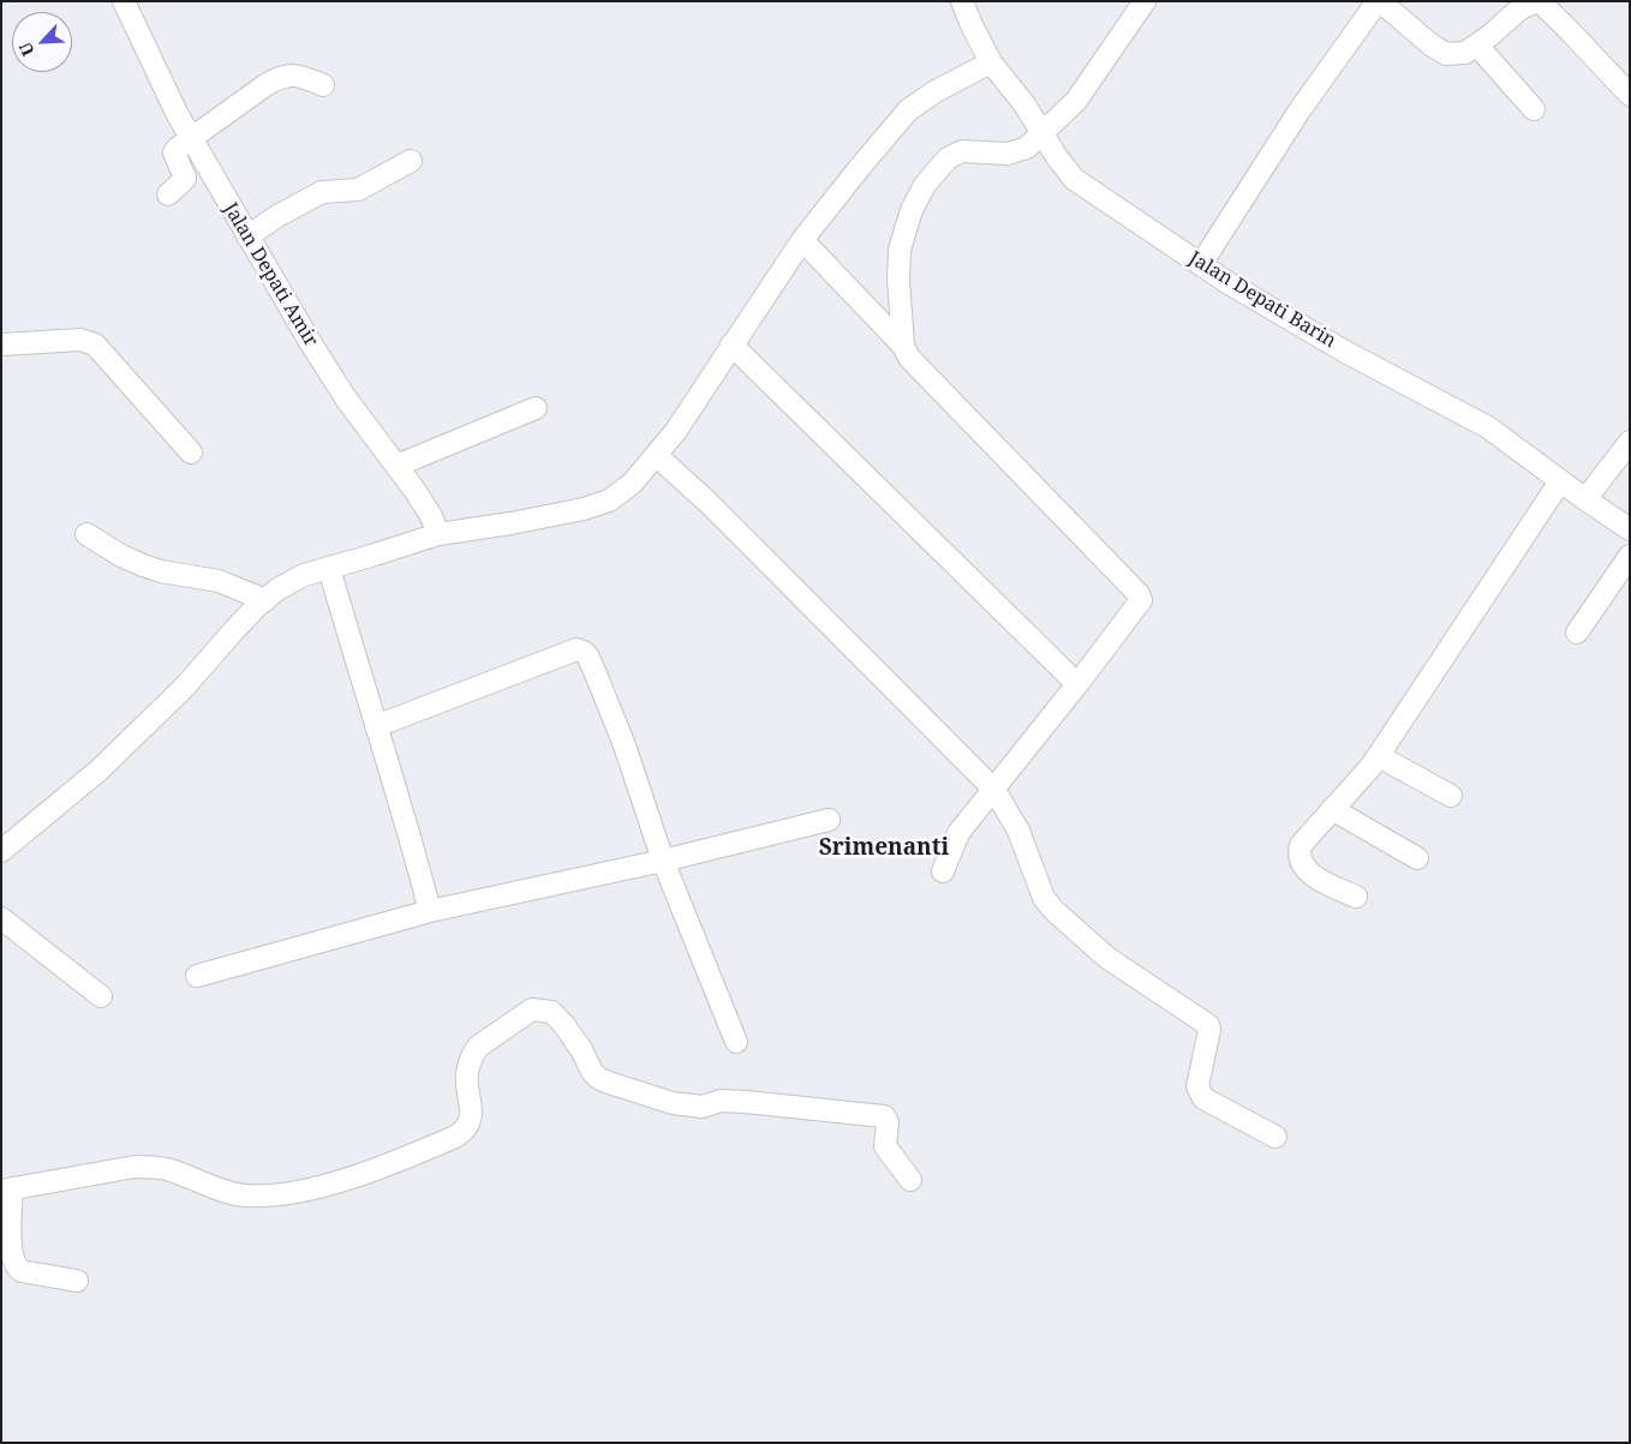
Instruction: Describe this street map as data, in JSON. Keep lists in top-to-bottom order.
{
  "streets": {
    "street": ["Jalan Depati Amir", "Jalan Depati Barin"]
  },
  "districts": ["Srimenanti"],
  "north": "bottom left"
}
